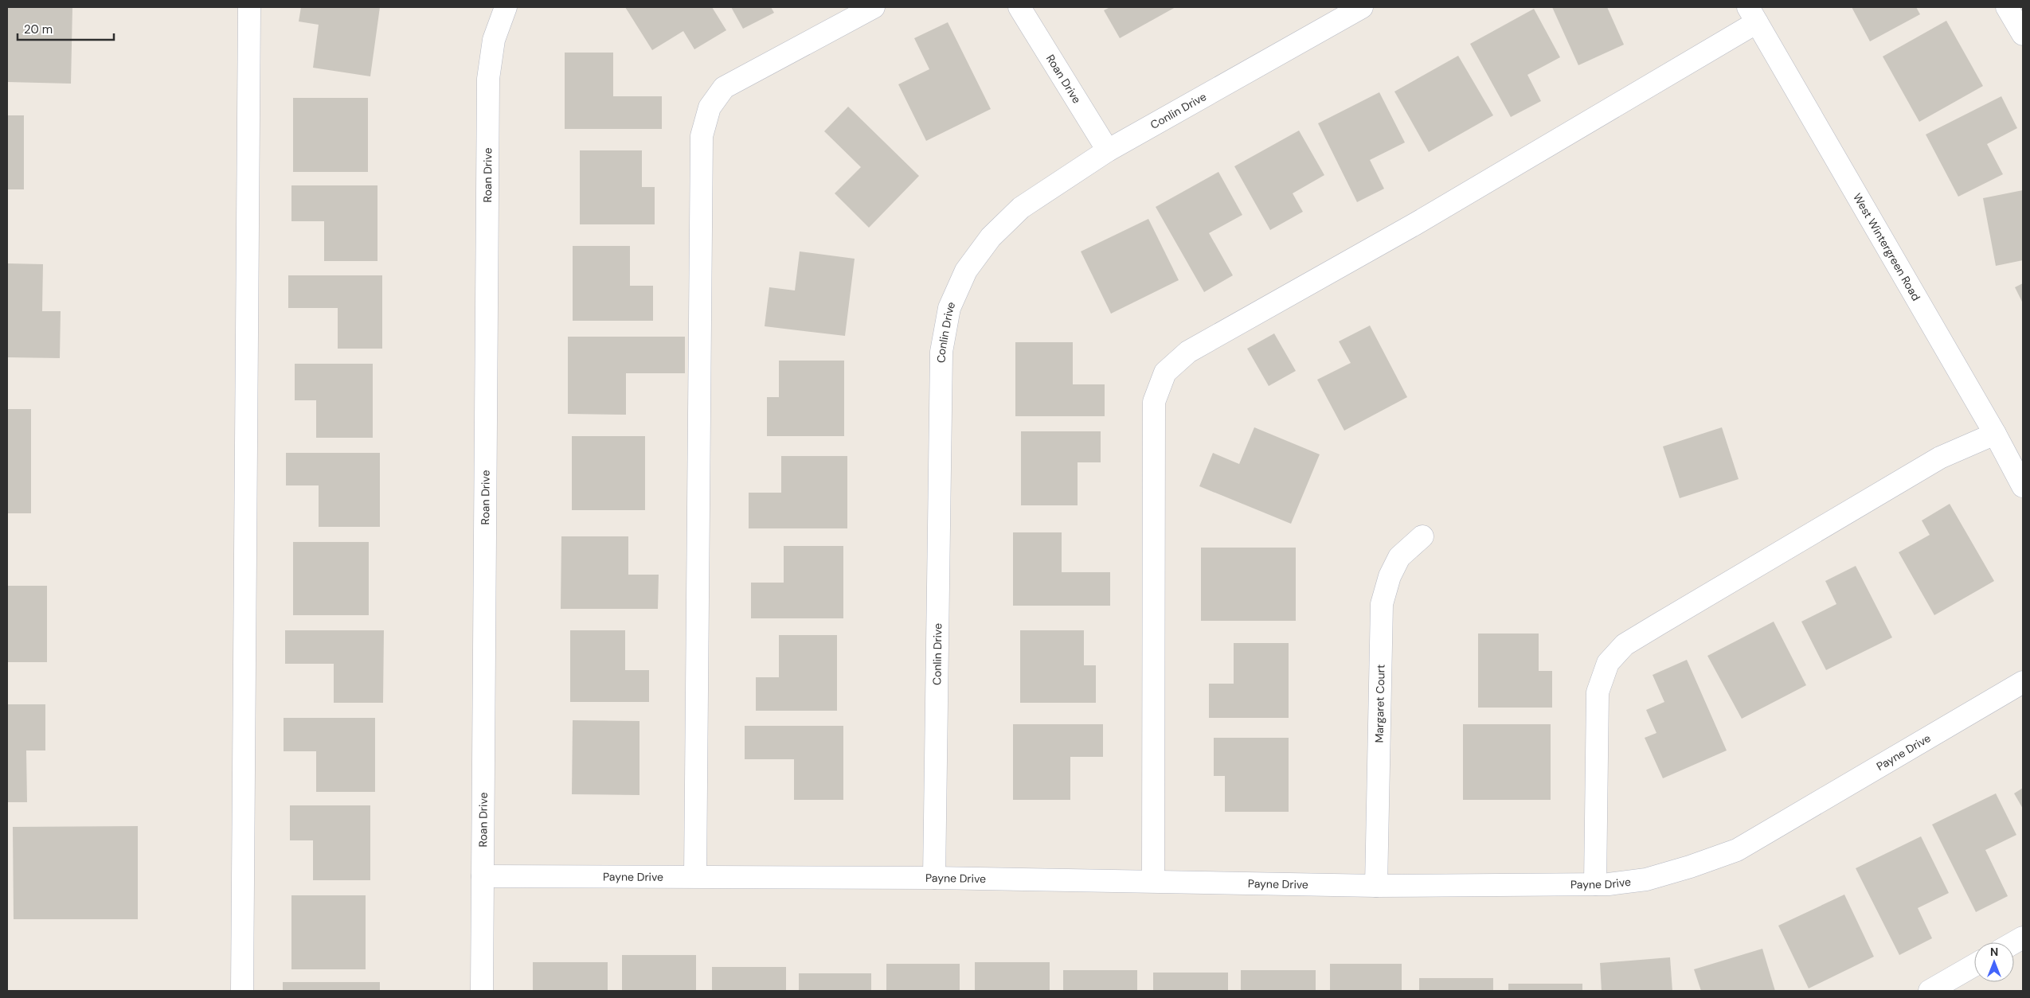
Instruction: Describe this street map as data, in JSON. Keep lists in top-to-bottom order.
{
  "streets": {
    "street": [
      "Roan Drive",
      "Conlin Drive",
      "West Wintergreen Road",
      "Margaret Court",
      "Payne Drive"
    ]
  },
  "crossings": [
    ["Roan Drive", "Conlin Drive"],
    ["Roan Drive", "Payne Drive"],
    ["Conlin Drive", "Payne Drive"],
    ["Margaret Court", "Payne Drive"]
  ],
  "scale_bar": "20 m",
  "north": "top"
}
